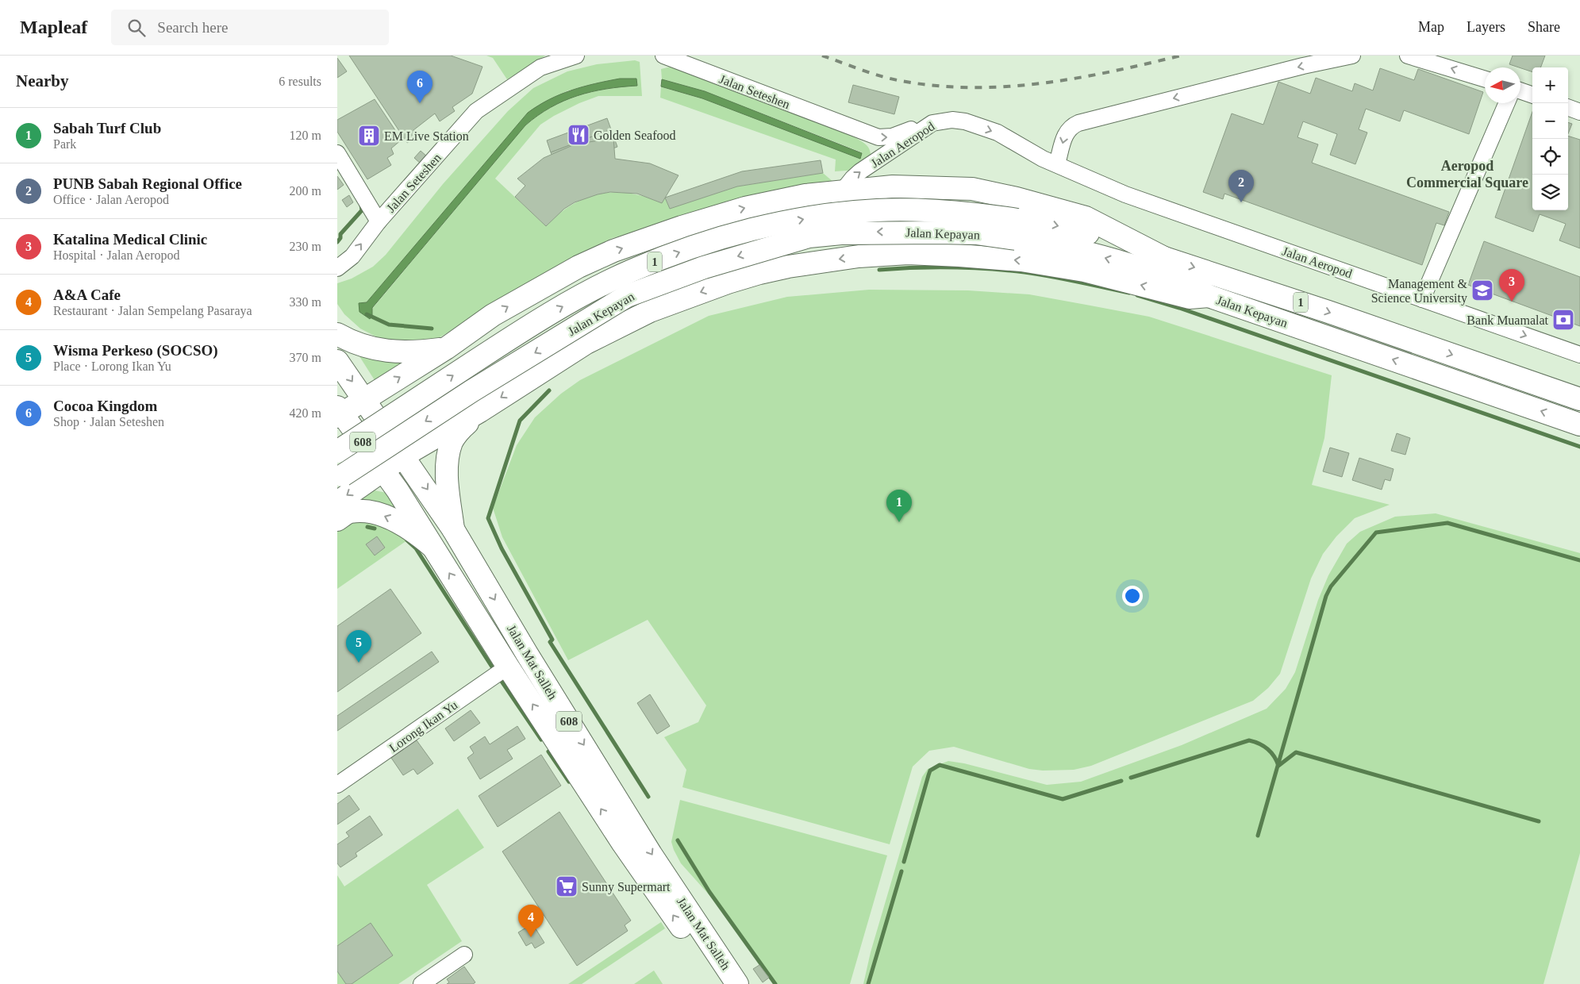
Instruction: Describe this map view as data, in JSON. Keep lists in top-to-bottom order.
{
  "streets": {
    "main road": [
      "Jalan Kepayan",
      "1",
      "608",
      "Jalan Mat Salleh"
    ],
    "street": ["Jalan Seteshen", "Jalan Aeropod", "Lorong Ikan Yu"]
  },
  "crossings": [
    ["Jalan Seteshen", "Jalan Aeropod"],
    ["Jalan Mat Salleh", "Lorong Ikan Yu"]
  ],
  "one_way": ["Jalan Aeropod"],
  "districts": ["Aeropod Commercial Square"],
  "places": {
    "restaurant": ["Golden Seafood"],
    "building": ["EM Live Station"],
    "school or university": ["Management & Science University"],
    "bank": ["Bank Muamalat"],
    "supermarket": ["Sunny Supermart"]
  },
  "north": "left",
  "page": {
    "header": "Mapleaf",
    "search": "Search here",
    "nav": ["Map", "Layers", "Share"],
    "heading": ["Nearby", "6 results"],
    "map_buttons": ["+", "−"],
    "pins": [
      "6",
      "2",
      "3",
      "1",
      "5",
      "4"
    ],
    "list": [
      {
        "mark": "1",
        "name": "Sabah Turf Club",
        "note": "Park",
        "value": "120 m"
      },
      {
        "mark": "2",
        "name": "PUNB Sabah Regional Office",
        "note": "Office · Jalan Aeropod",
        "value": "200 m"
      },
      {
        "mark": "3",
        "name": "Katalina Medical Clinic",
        "note": "Hospital · Jalan Aeropod",
        "value": "230 m"
      },
      {
        "mark": "4",
        "name": "A&A Cafe",
        "note": "Restaurant · Jalan Sempelang Pasaraya",
        "value": "330 m"
      },
      {
        "mark": "5",
        "name": "Wisma Perkeso (SOCSO)",
        "note": "Place · Lorong Ikan Yu",
        "value": "370 m"
      },
      {
        "mark": "6",
        "name": "Cocoa Kingdom",
        "note": "Shop · Jalan Seteshen",
        "value": "420 m"
      }
    ]
  }
}
